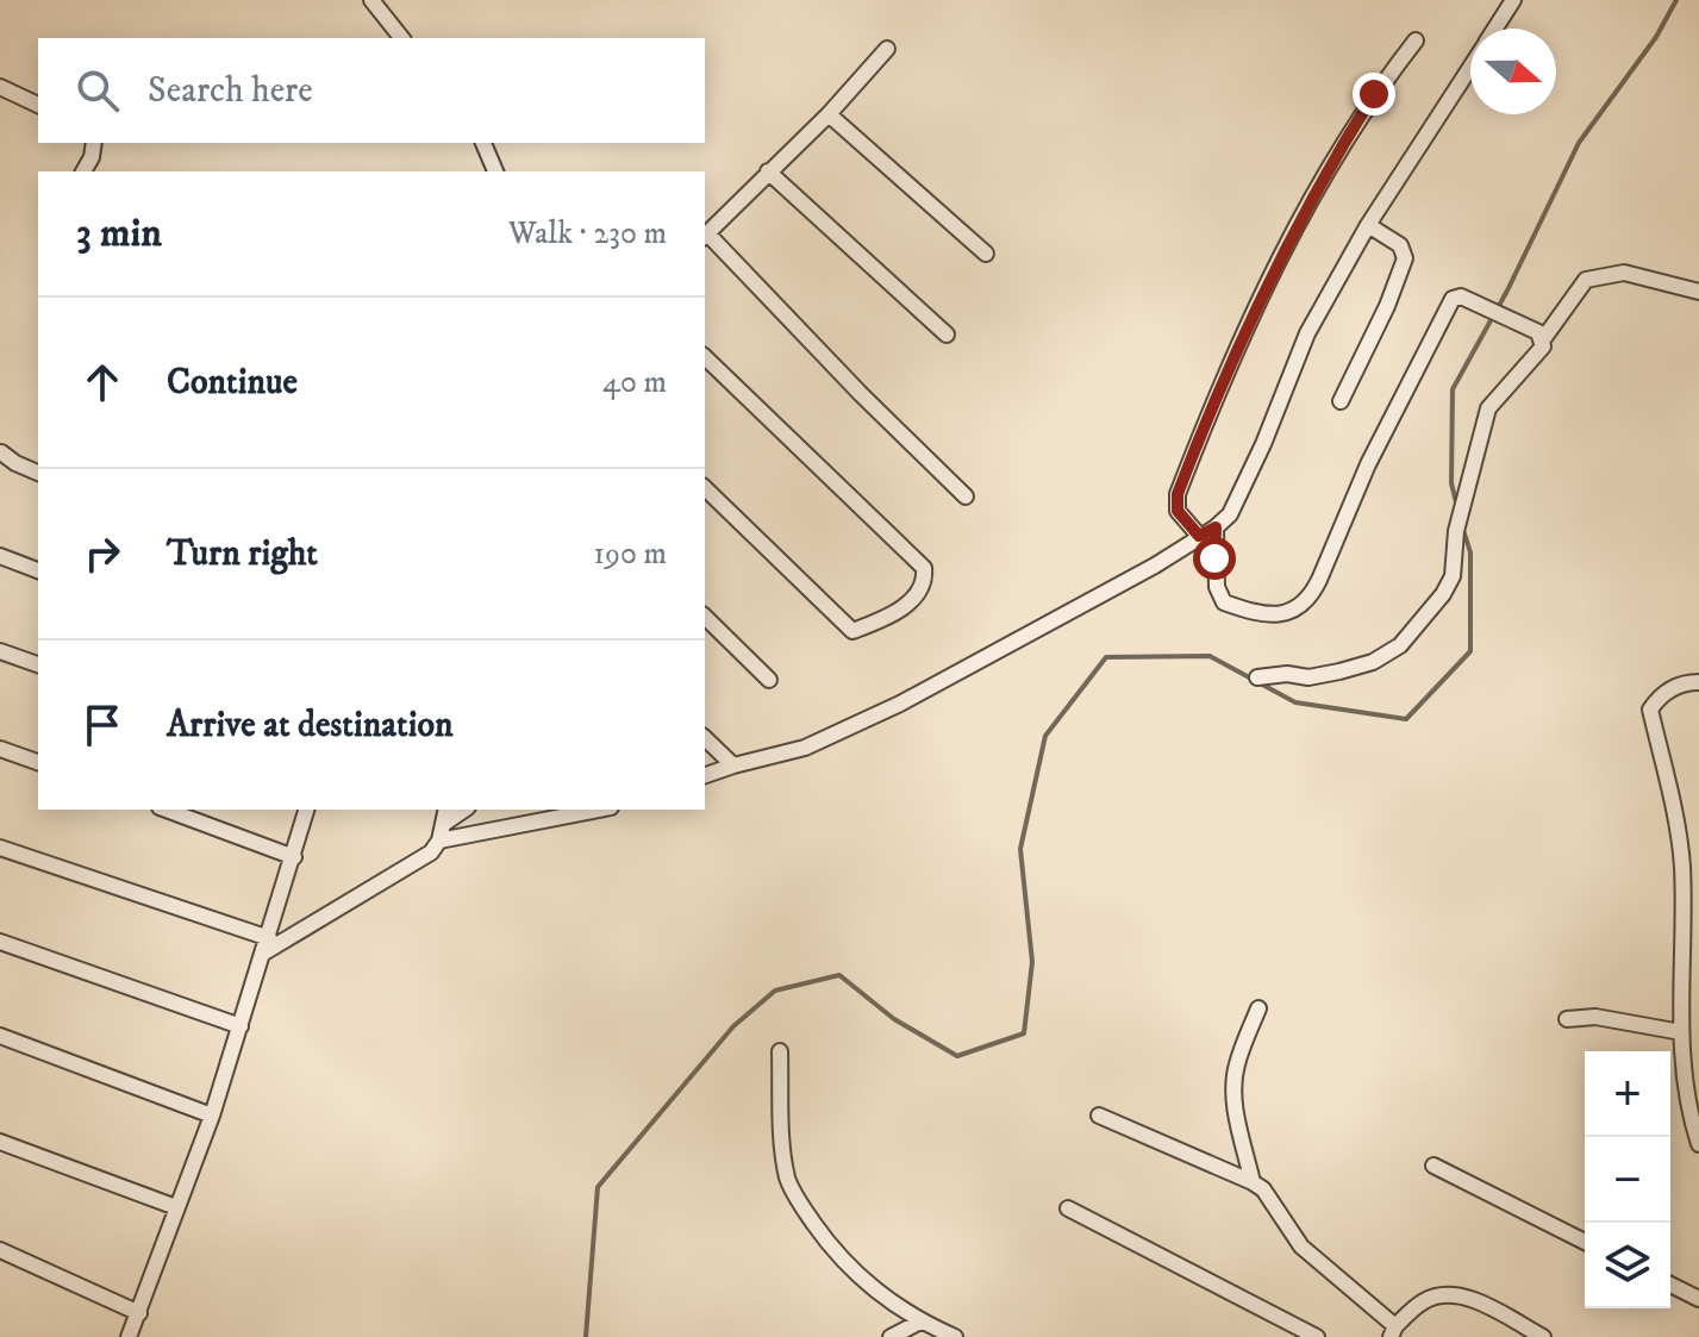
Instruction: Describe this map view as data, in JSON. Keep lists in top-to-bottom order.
{
  "north": "right",
  "page": {
    "search": "Search here",
    "heading": ["3 min", "Walk · 230 m"],
    "list": [
      ["Continue", "40 m"],
      ["Turn right", "190 m"],
      "Arrive at destination"
    ],
    "map_buttons": ["+", "−"]
  }
}
